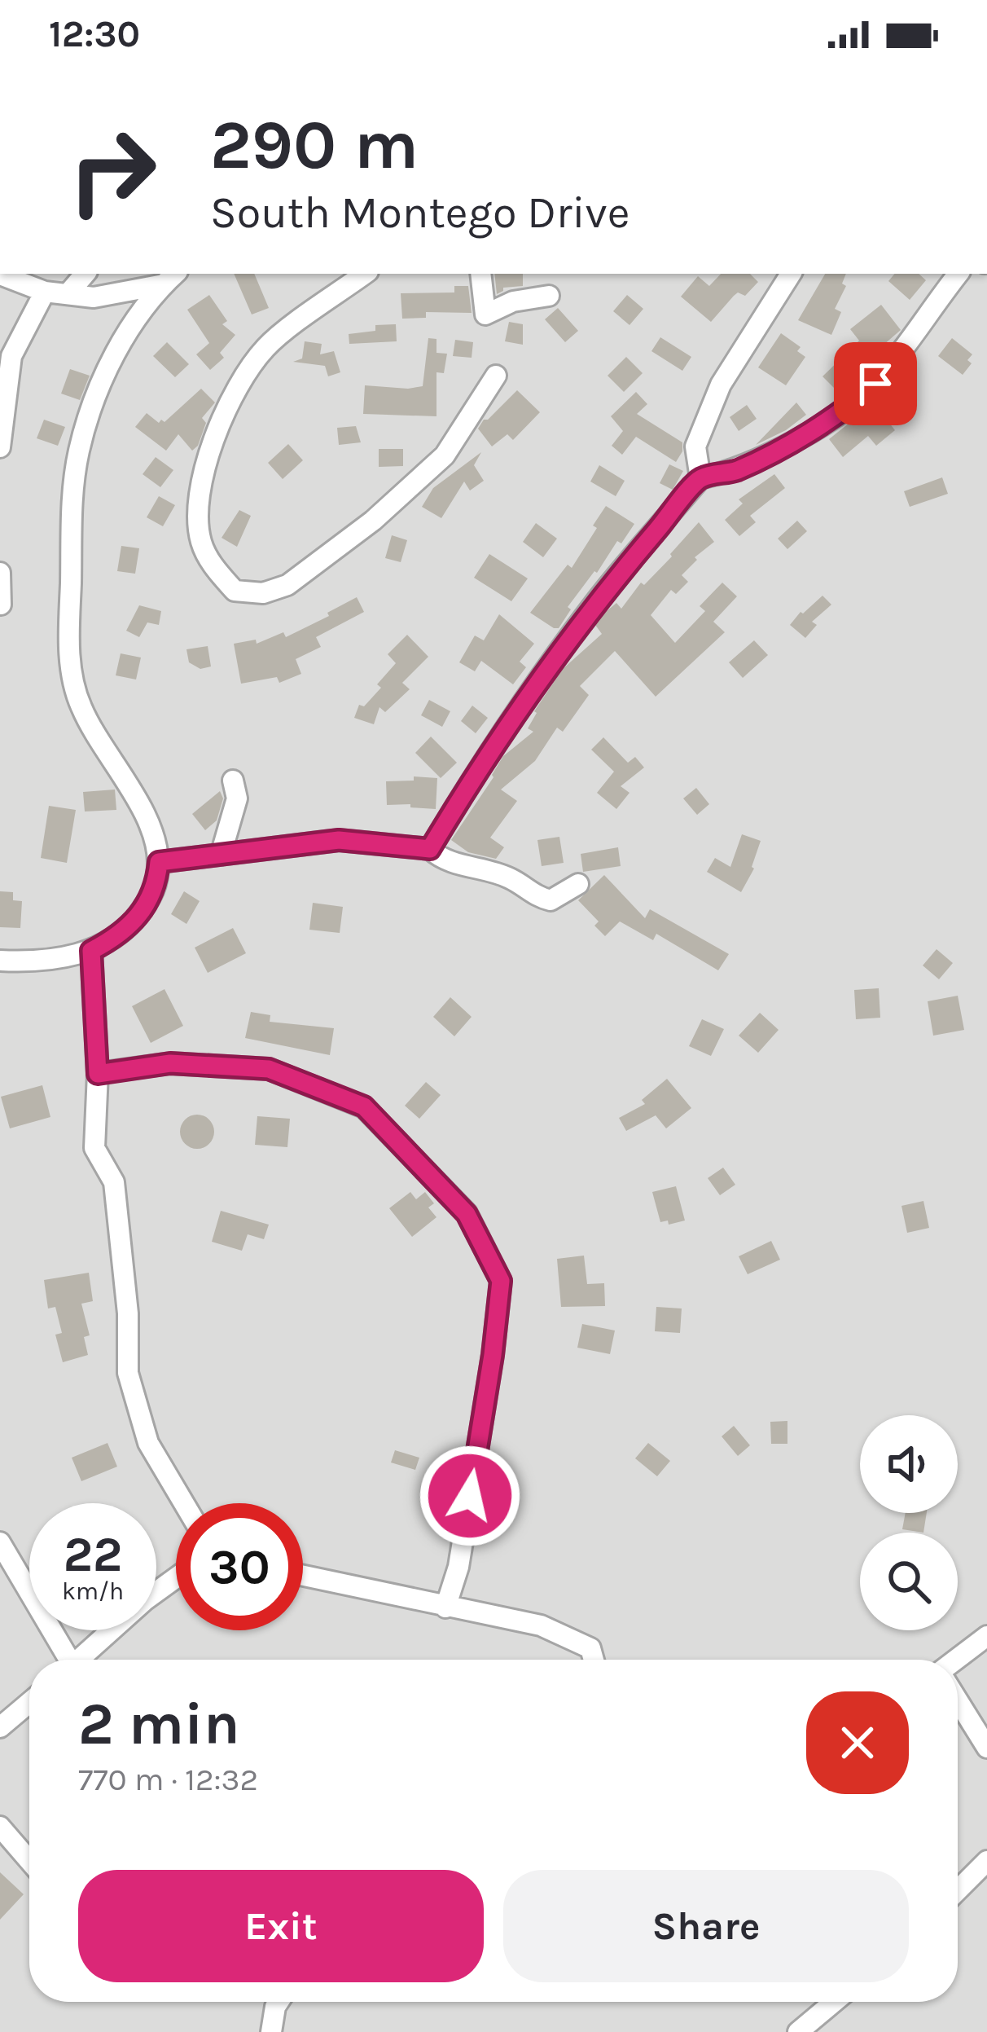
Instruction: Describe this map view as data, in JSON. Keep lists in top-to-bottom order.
{
  "page": {
    "status": "12:30",
    "turn": ["290 m", "South Montego Drive"],
    "speed": "22 km/h",
    "limit": "30",
    "heading": ["2 min", "770 m · 12:32"],
    "buttons": ["Exit", "Share"]
  }
}
